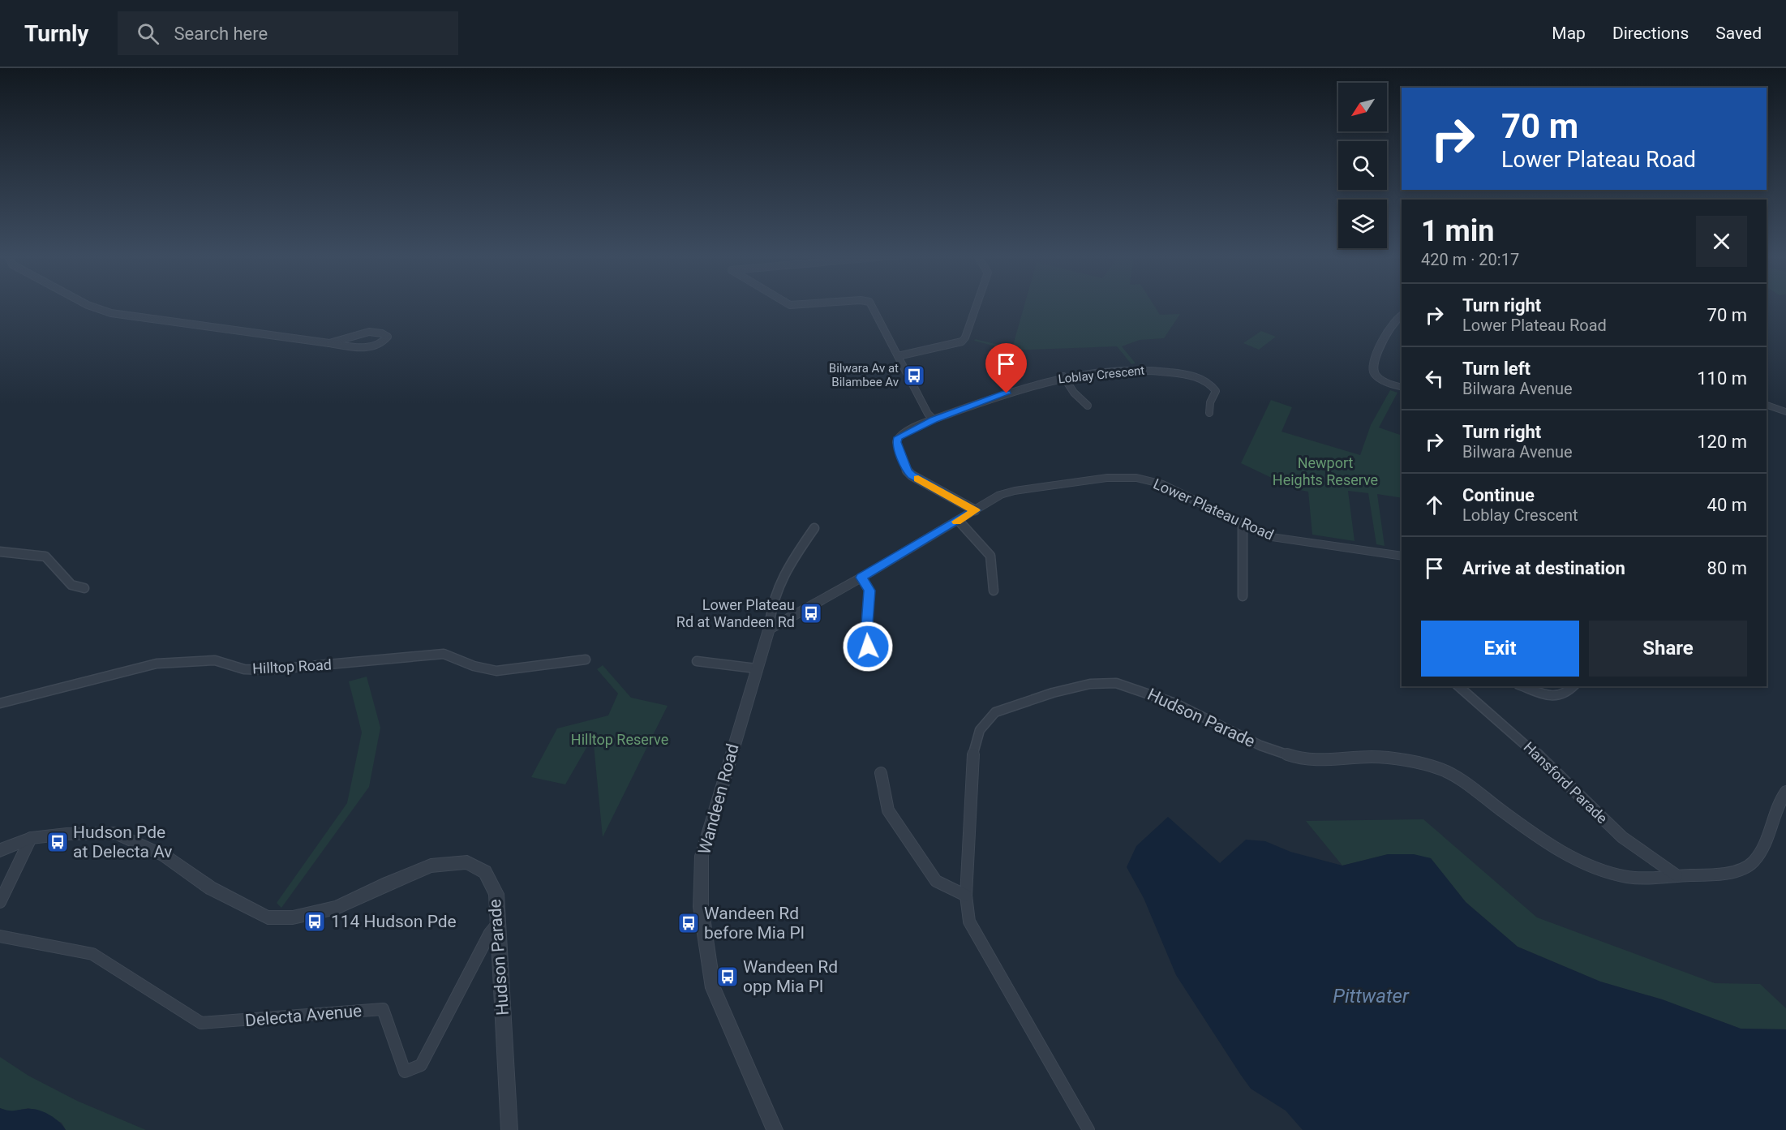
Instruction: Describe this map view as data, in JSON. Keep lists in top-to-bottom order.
{
  "streets": {
    "street": [
      "Loblay Crescent",
      "Lower Plateau Road",
      "Hilltop Road",
      "Hudson Parade",
      "Hansford Parade",
      "Wandeen Road",
      "Delecta Avenue"
    ]
  },
  "crossings": [
    ["Loblay Crescent", "Lower Plateau Road"],
    ["Lower Plateau Road", "Wandeen Road"],
    ["Hudson Parade", "Hansford Parade"],
    ["Hudson Parade", "Delecta Avenue"]
  ],
  "water": ["Pittwater"],
  "parks": ["Newport Heights Reserve", "Hilltop Reserve"],
  "places": {
    "bus stop": [
      "Bilwara Av at Bilambee Av",
      "Lower Plateau Rd at Wandeen Rd",
      "Hudson Pde at Delecta Av",
      "114 Hudson Pde",
      "Wandeen Rd before Mia Pl",
      "Wandeen Rd opp Mia Pl"
    ]
  },
  "north": "bottom left",
  "page": {
    "header": "Turnly",
    "search": "Search here",
    "nav": ["Map", "Directions", "Saved"],
    "turn": ["70 m", "Lower Plateau Road"],
    "heading": ["1 min", "420 m · 20:17"],
    "list": [
      {
        "name": "Turn right",
        "note": "Lower Plateau Road",
        "value": "70 m"
      },
      {
        "name": "Turn left",
        "note": "Bilwara Avenue",
        "value": "110 m"
      },
      {
        "name": "Turn right",
        "note": "Bilwara Avenue",
        "value": "120 m"
      },
      {
        "name": "Continue",
        "note": "Loblay Crescent",
        "value": "40 m"
      },
      {
        "name": "Arrive at destination",
        "value": "80 m"
      }
    ],
    "buttons": ["Exit", "Share"]
  }
}
